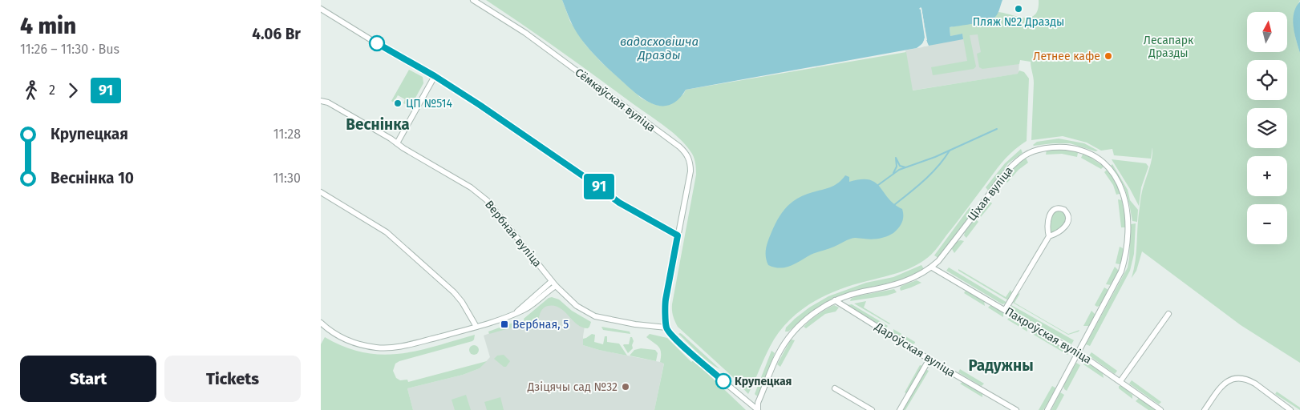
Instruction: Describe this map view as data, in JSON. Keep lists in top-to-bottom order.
{
  "streets": {
    "street": [
      "Сёмкаўская вуліца",
      "Ціхая вуліца",
      "Вербная вуліца",
      "Пакроўская вуліца",
      "Дароўская вуліца"
    ]
  },
  "crossings": [
    ["Сёмкаўская вуліца", "Вербная вуліца"],
    ["Ціхая вуліца", "Пакроўская вуліца"],
    ["Ціхая вуліца", "Дароўская вуліца"]
  ],
  "districts": ["Веснінка", "Радужны"],
  "water": ["вадасховішча Дразды"],
  "parks": ["Лесапарк Дразды"],
  "places": {
    "other": [
      "Пляж №2 Дразды",
      "Летнее кафе",
      "ЦП №514",
      "Крупецкая",
      "Дзіцячы сад №32"
    ],
    "transit": ["Вербная, 5"]
  },
  "lines": ["bus line 91"],
  "north": "top",
  "page": {
    "heading": ["4 min", "11:26 – 11:30 · Bus", "4.06 Br"],
    "on_map": "91",
    "map_buttons": ["+", "−"],
    "legs": ["2", "91"],
    "list": [
      {
        "name": "Крупецкая",
        "value": "11:28"
      },
      {
        "name": "Веснінка 10",
        "value": "11:30"
      }
    ],
    "buttons": ["Start", "Tickets"]
  }
}
